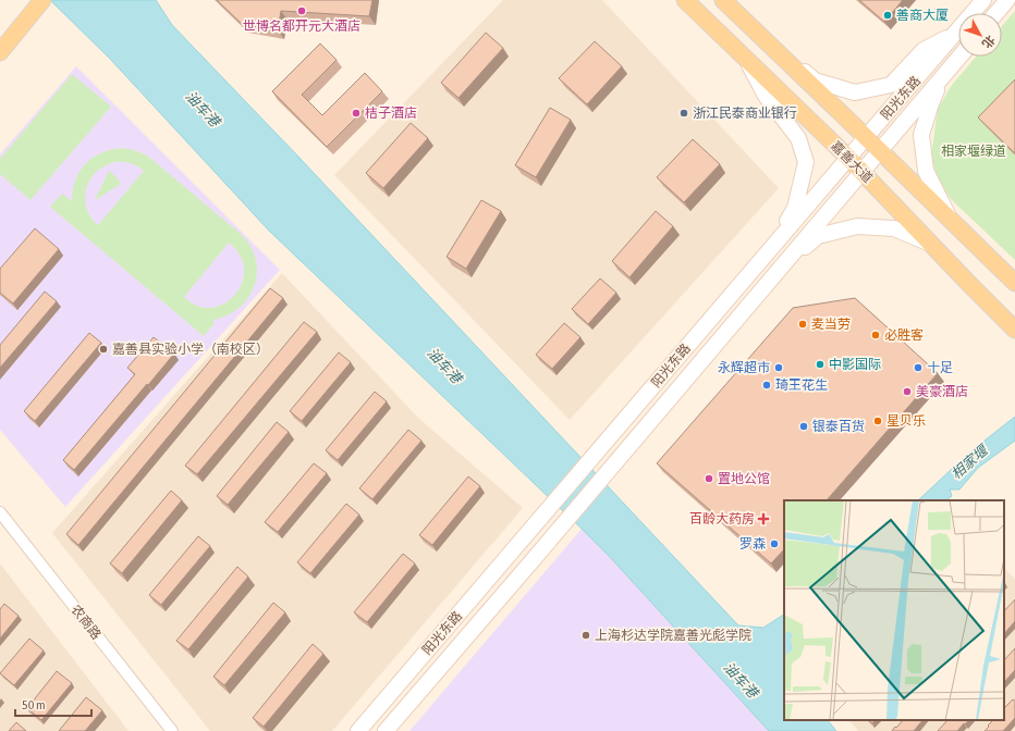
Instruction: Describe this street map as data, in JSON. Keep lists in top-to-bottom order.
{
  "streets": {
    "main road": ["阳光东路", "嘉善大道"],
    "street": ["农商路"]
  },
  "crossings": [
    ["阳光东路", "嘉善大道"]
  ],
  "water": ["油车港", "相家堰"],
  "parks": ["相家堰绿道"],
  "places": {
    "other": [
      "世博名都开元大酒店",
      "善商大厦",
      "桔子酒店",
      "浙江民泰商业银行",
      "麦当劳",
      "必胜客",
      "嘉善县实验小学（南校区）",
      "中影国际",
      "永辉超市",
      "十足",
      "琦王花生",
      "美豪酒店",
      "星贝乐",
      "银泰百货",
      "置地公馆",
      "罗森",
      "上海杉达学院嘉善光彪学院"
    ],
    "health": ["百龄大药房"]
  },
  "scale_bar": "50 m",
  "north": "bottom right"
}
